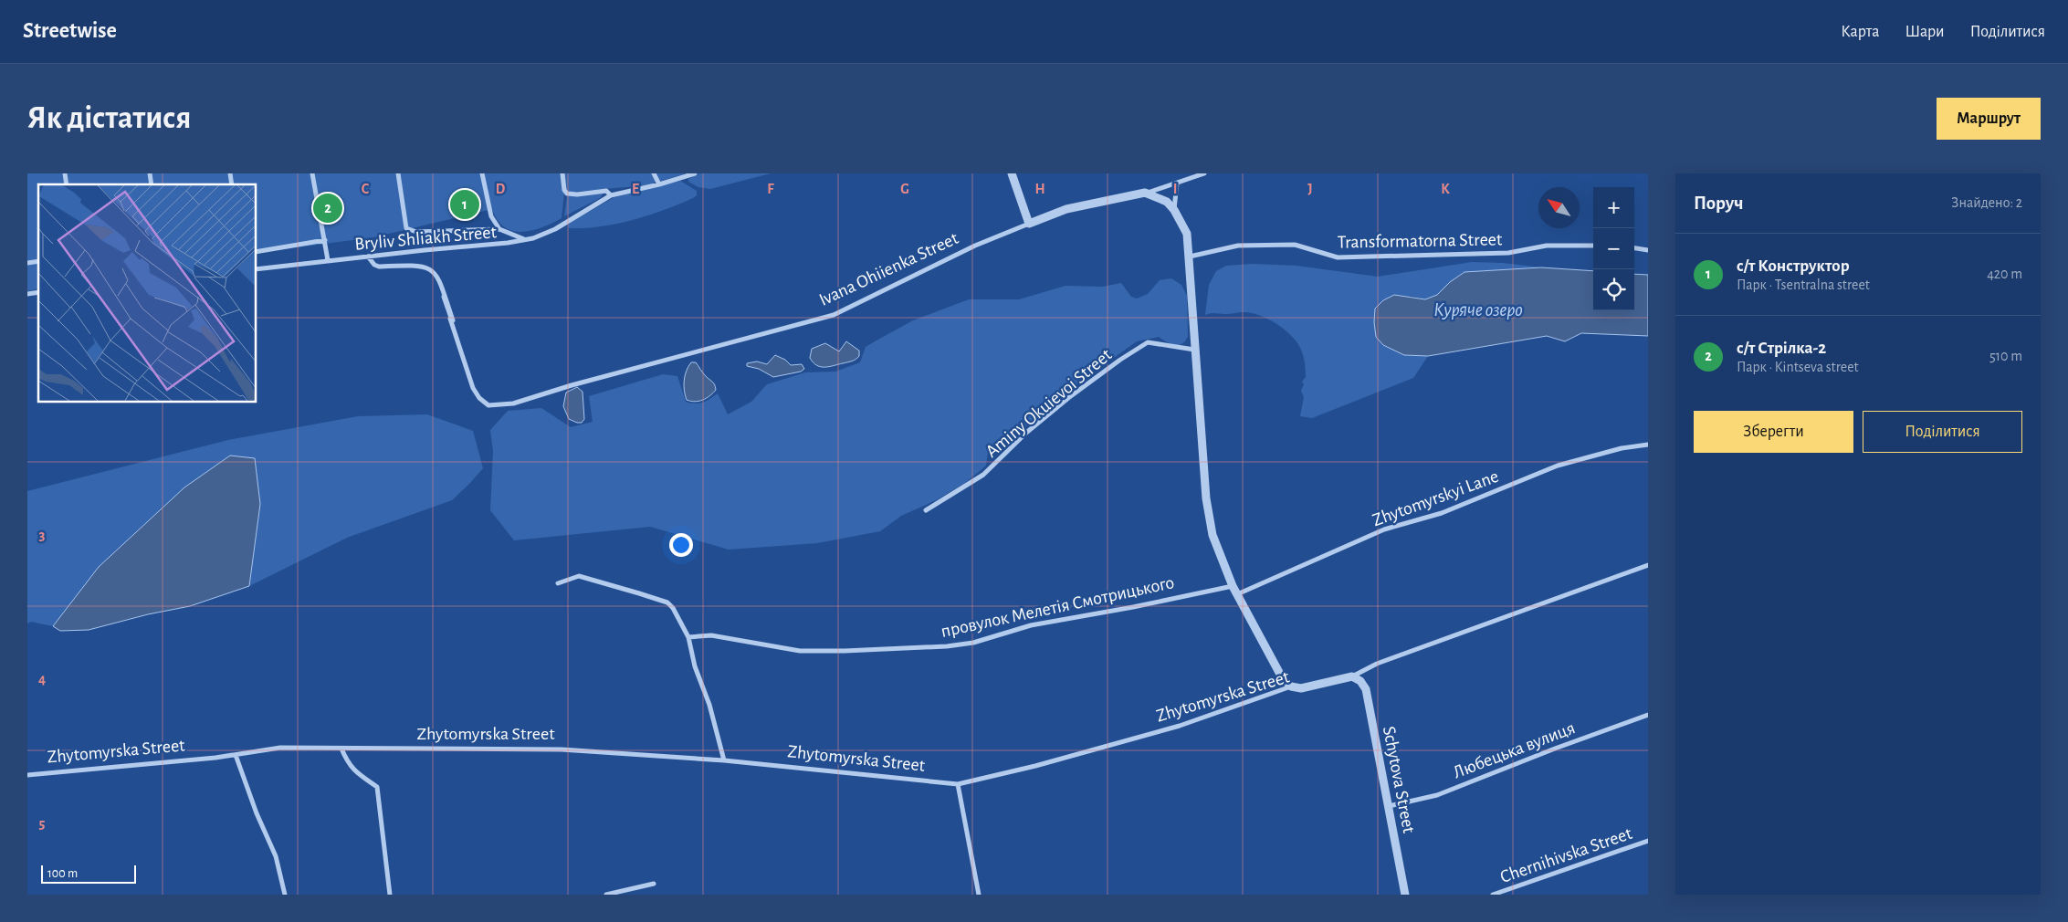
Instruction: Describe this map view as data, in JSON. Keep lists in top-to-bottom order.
{
  "streets": {
    "street": [
      "Bryliv Shliakh Street",
      "Transformatorna Street",
      "Ivana Ohiienka Street",
      "Aminy Okuievoi Street",
      "Zhytomyrskyi Lane",
      "провулок Мелетія Смотрицького",
      "Zhytomyrska Street",
      "Любецька вулиця",
      "Schytova Street",
      "Chernihivska Street"
    ]
  },
  "crossings": [
    ["Zhytomyrska Street", "Schytova Street"],
    ["Любецька вулиця", "Schytova Street"]
  ],
  "water": ["Куряче озеро"],
  "scale_bar": "100 m",
  "north": "top left",
  "page": {
    "header": "Streetwise",
    "nav": ["Карта", "Шари", "Поділитися"],
    "buttons": [
      "Маршрут",
      ["Зберегти", "Поділитися"]
    ],
    "title": "Як дістатися",
    "heading": ["Поруч", "Знайдено: 2"],
    "map_buttons": ["+", "−"],
    "pins": ["1", "2"],
    "list": [
      {
        "mark": "1",
        "name": "с/т Конструктор",
        "note": "Парк · Tsentralna street",
        "value": "420 m"
      },
      {
        "mark": "2",
        "name": "с/т Стрілка-2",
        "note": "Парк · Kintseva street",
        "value": "510 m"
      }
    ],
    "scale": "100 m"
  },
  "grid": {
    "columns": [
      "C",
      "D",
      "E",
      "F",
      "G",
      "H",
      "I",
      "J",
      "K"
    ],
    "rows": ["3", "4", "5"]
  }
}
